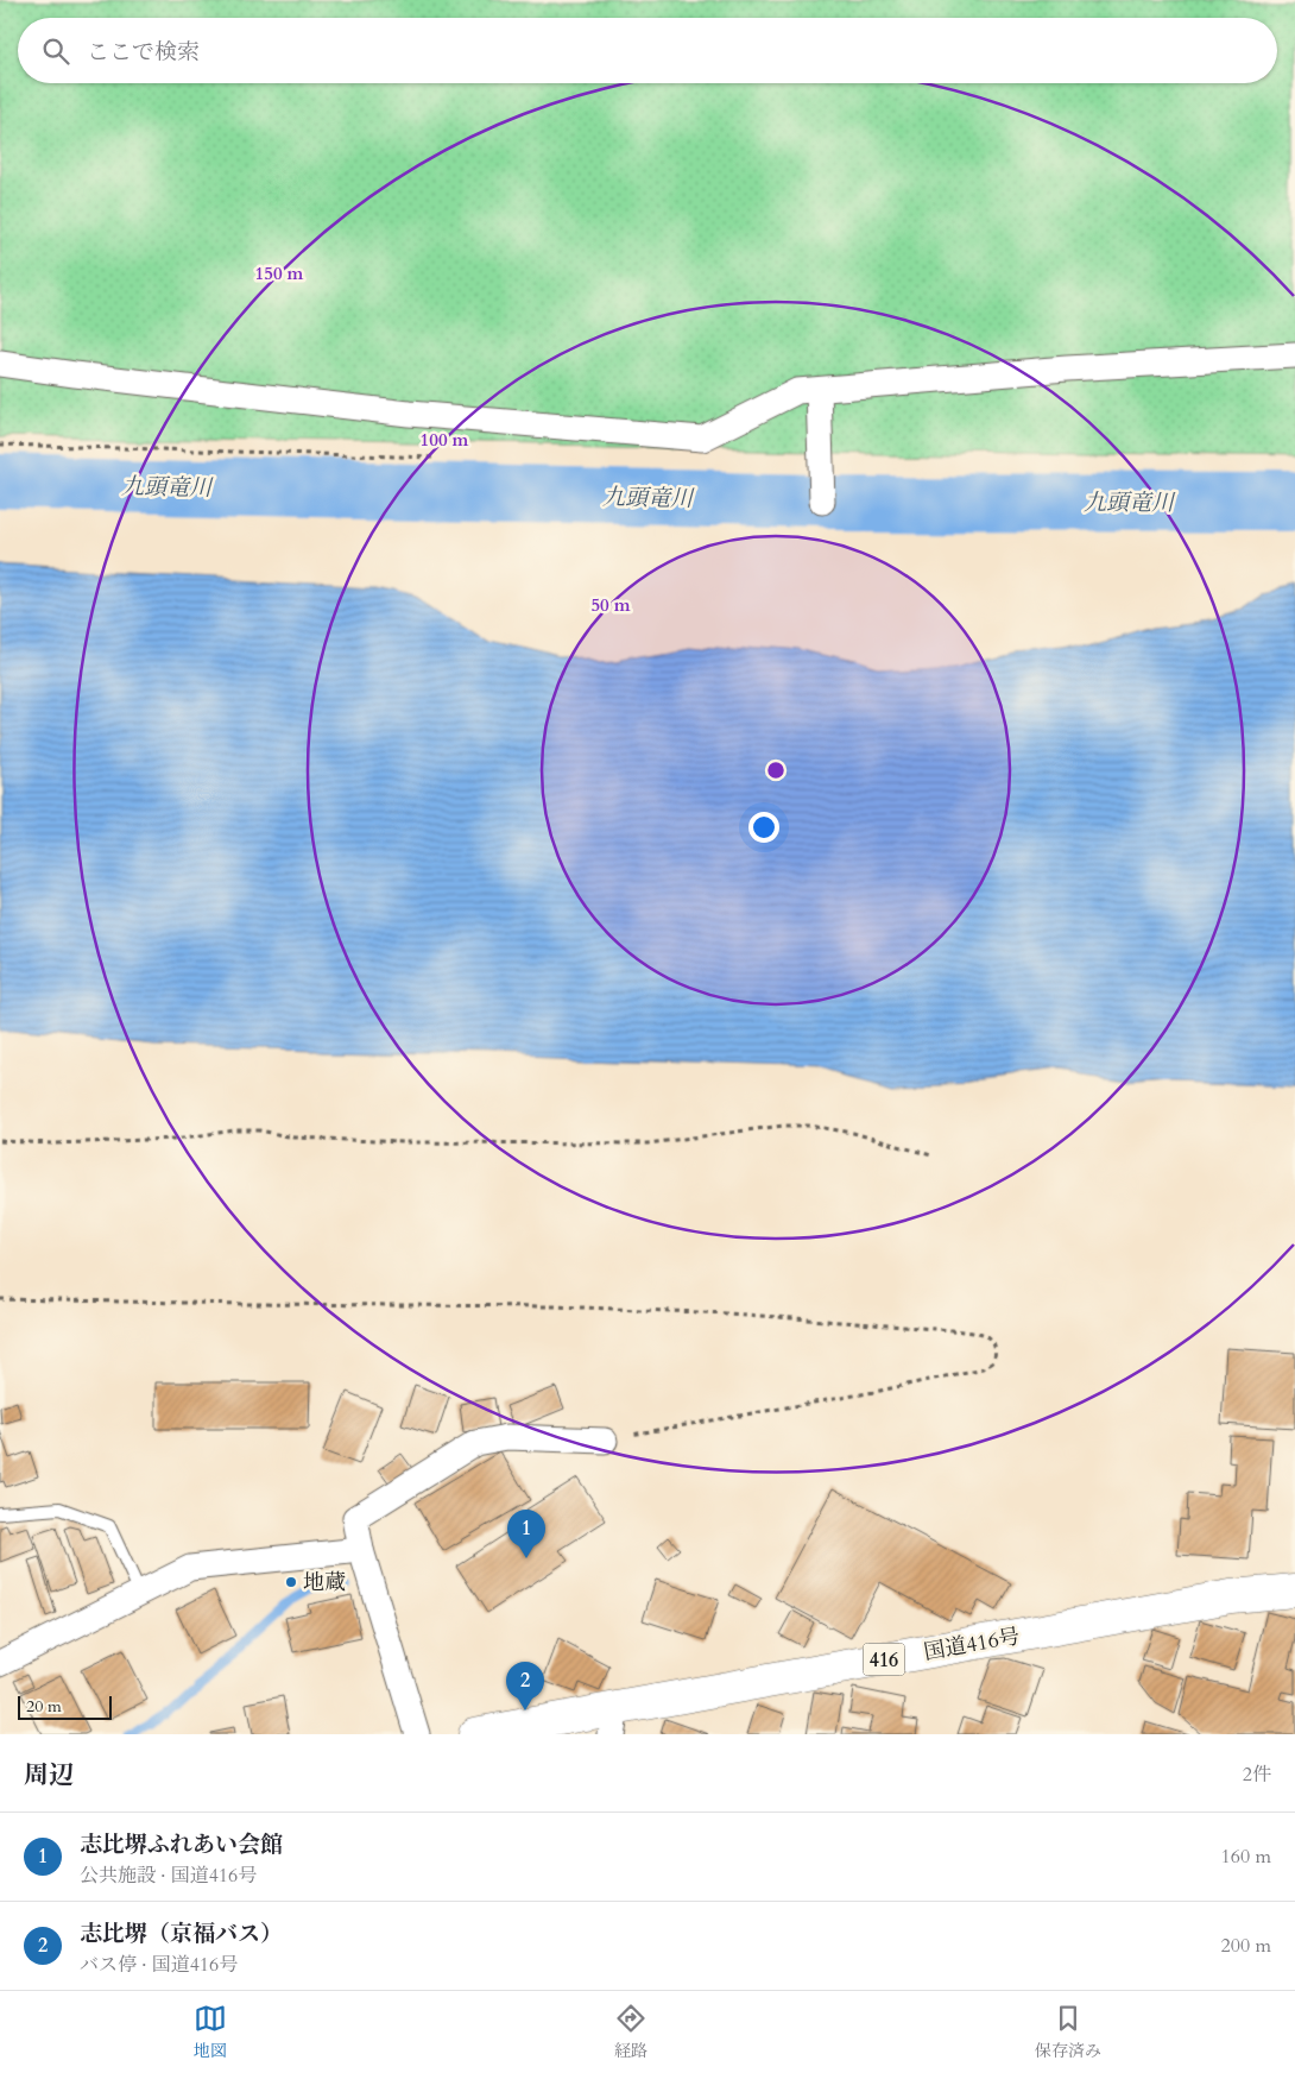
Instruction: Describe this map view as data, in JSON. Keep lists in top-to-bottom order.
{
  "streets": {
    "highway": ["国道416号", "416"]
  },
  "water": ["九頭竜川"],
  "places": ["地蔵"],
  "scale_bar": "20 m",
  "page": {
    "search": "ここで検索",
    "pins": ["1", "2"],
    "scale": "20 m",
    "heading": ["周辺", "2件"],
    "list": [
      {
        "mark": "1",
        "name": "志比堺ふれあい会館",
        "note": "公共施設 · 国道416号",
        "value": "160 m"
      },
      {
        "mark": "2",
        "name": "志比堺（京福バス）",
        "note": "バス停 · 国道416号",
        "value": "200 m"
      }
    ],
    "nav": ["地図", "経路", "保存済み"]
  },
  "rings": ["150 m", "100 m", "50 m"]
}
